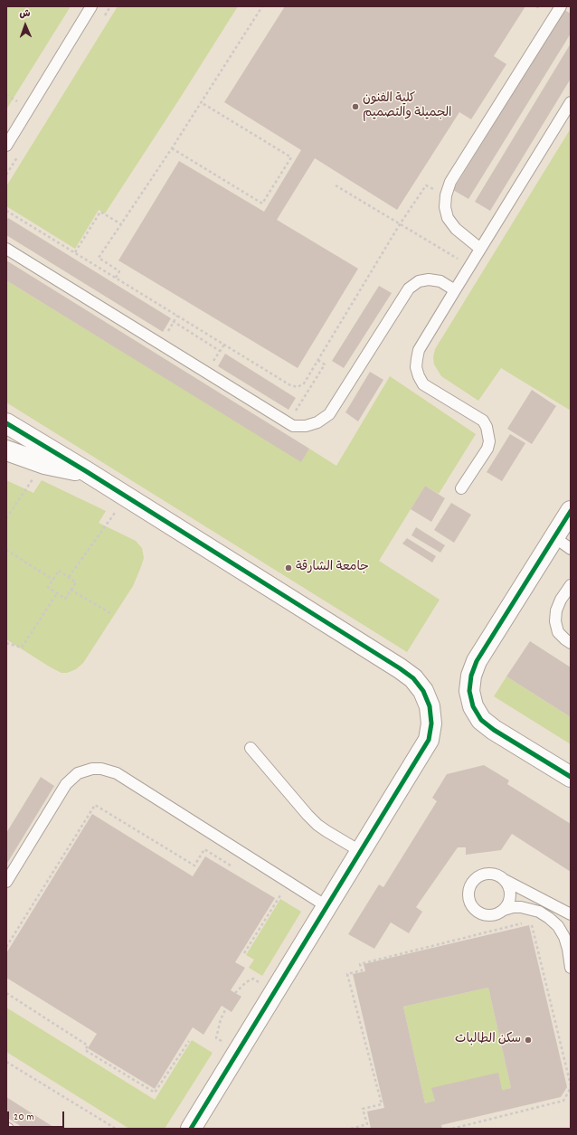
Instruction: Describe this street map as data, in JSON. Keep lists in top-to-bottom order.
{
  "places": ["كلية الفنون الجميلة والتصميم", "جامعة الشارقة", "سكن الطالبات"],
  "scale_bar": "20 m",
  "north": "top"
}
